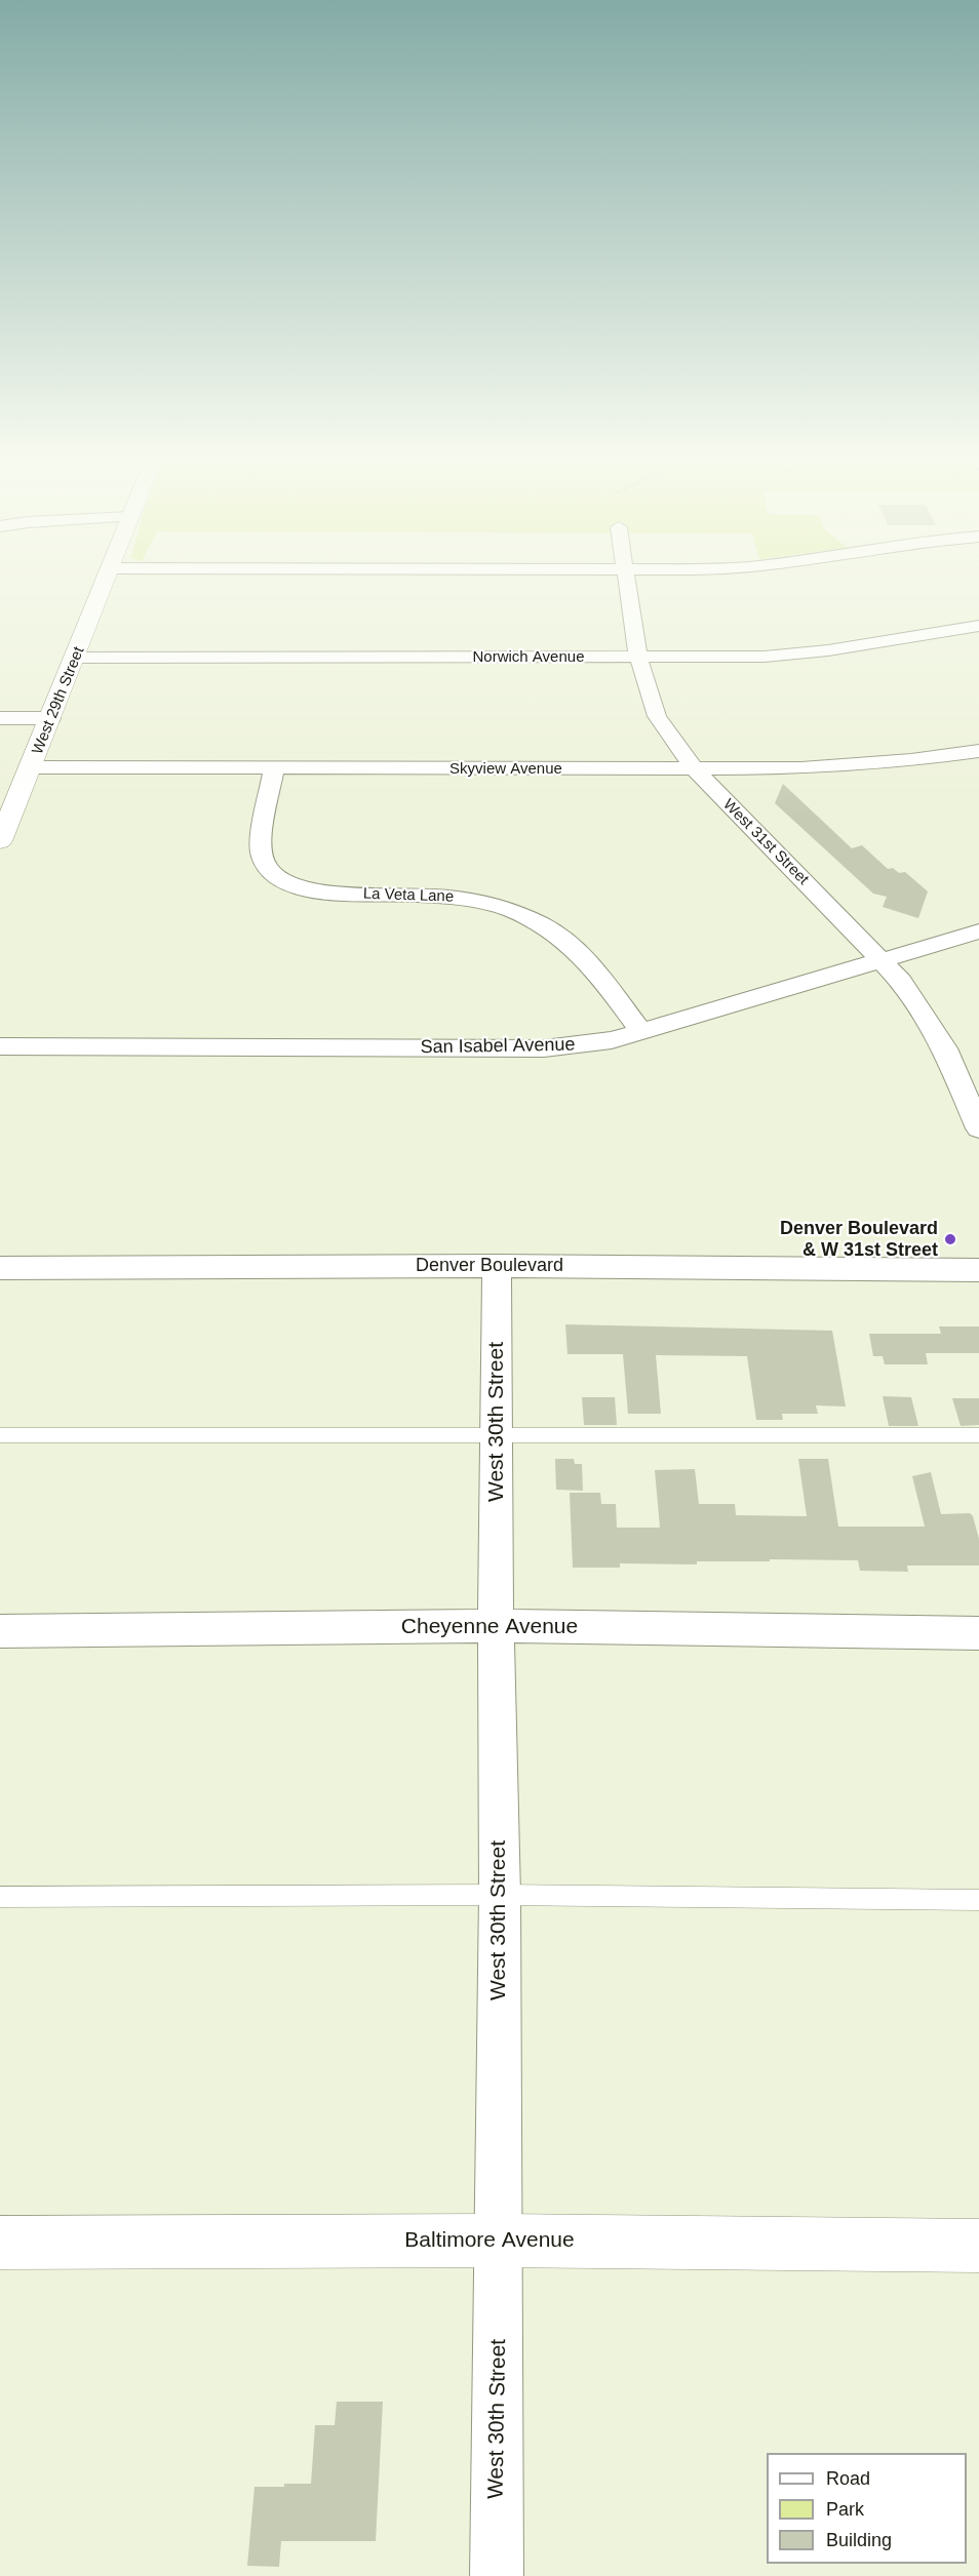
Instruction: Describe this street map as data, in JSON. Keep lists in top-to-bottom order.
{
  "streets": {
    "street": [
      "Norwich Avenue",
      "West 29th Street",
      "Skyview Avenue",
      "West 31st Street",
      "La Veta Lane",
      "San Isabel Avenue",
      "Denver Boulevard",
      "West 30th Street",
      "Cheyenne Avenue",
      "Baltimore Avenue"
    ]
  },
  "crossings": [
    ["Norwich Avenue", "West 29th Street"],
    ["Norwich Avenue", "West 31st Street"],
    ["West 29th Street", "Skyview Avenue"],
    ["Skyview Avenue", "West 31st Street"],
    ["Skyview Avenue", "La Veta Lane"],
    ["West 31st Street", "San Isabel Avenue"],
    ["La Veta Lane", "San Isabel Avenue"],
    ["Denver Boulevard", "West 30th Street"],
    ["West 30th Street", "Cheyenne Avenue"],
    ["West 30th Street", "Baltimore Avenue"]
  ],
  "places": ["Denver Boulevard & W 31st Street"],
  "legend": ["Road", "Park", "Building"]
}
